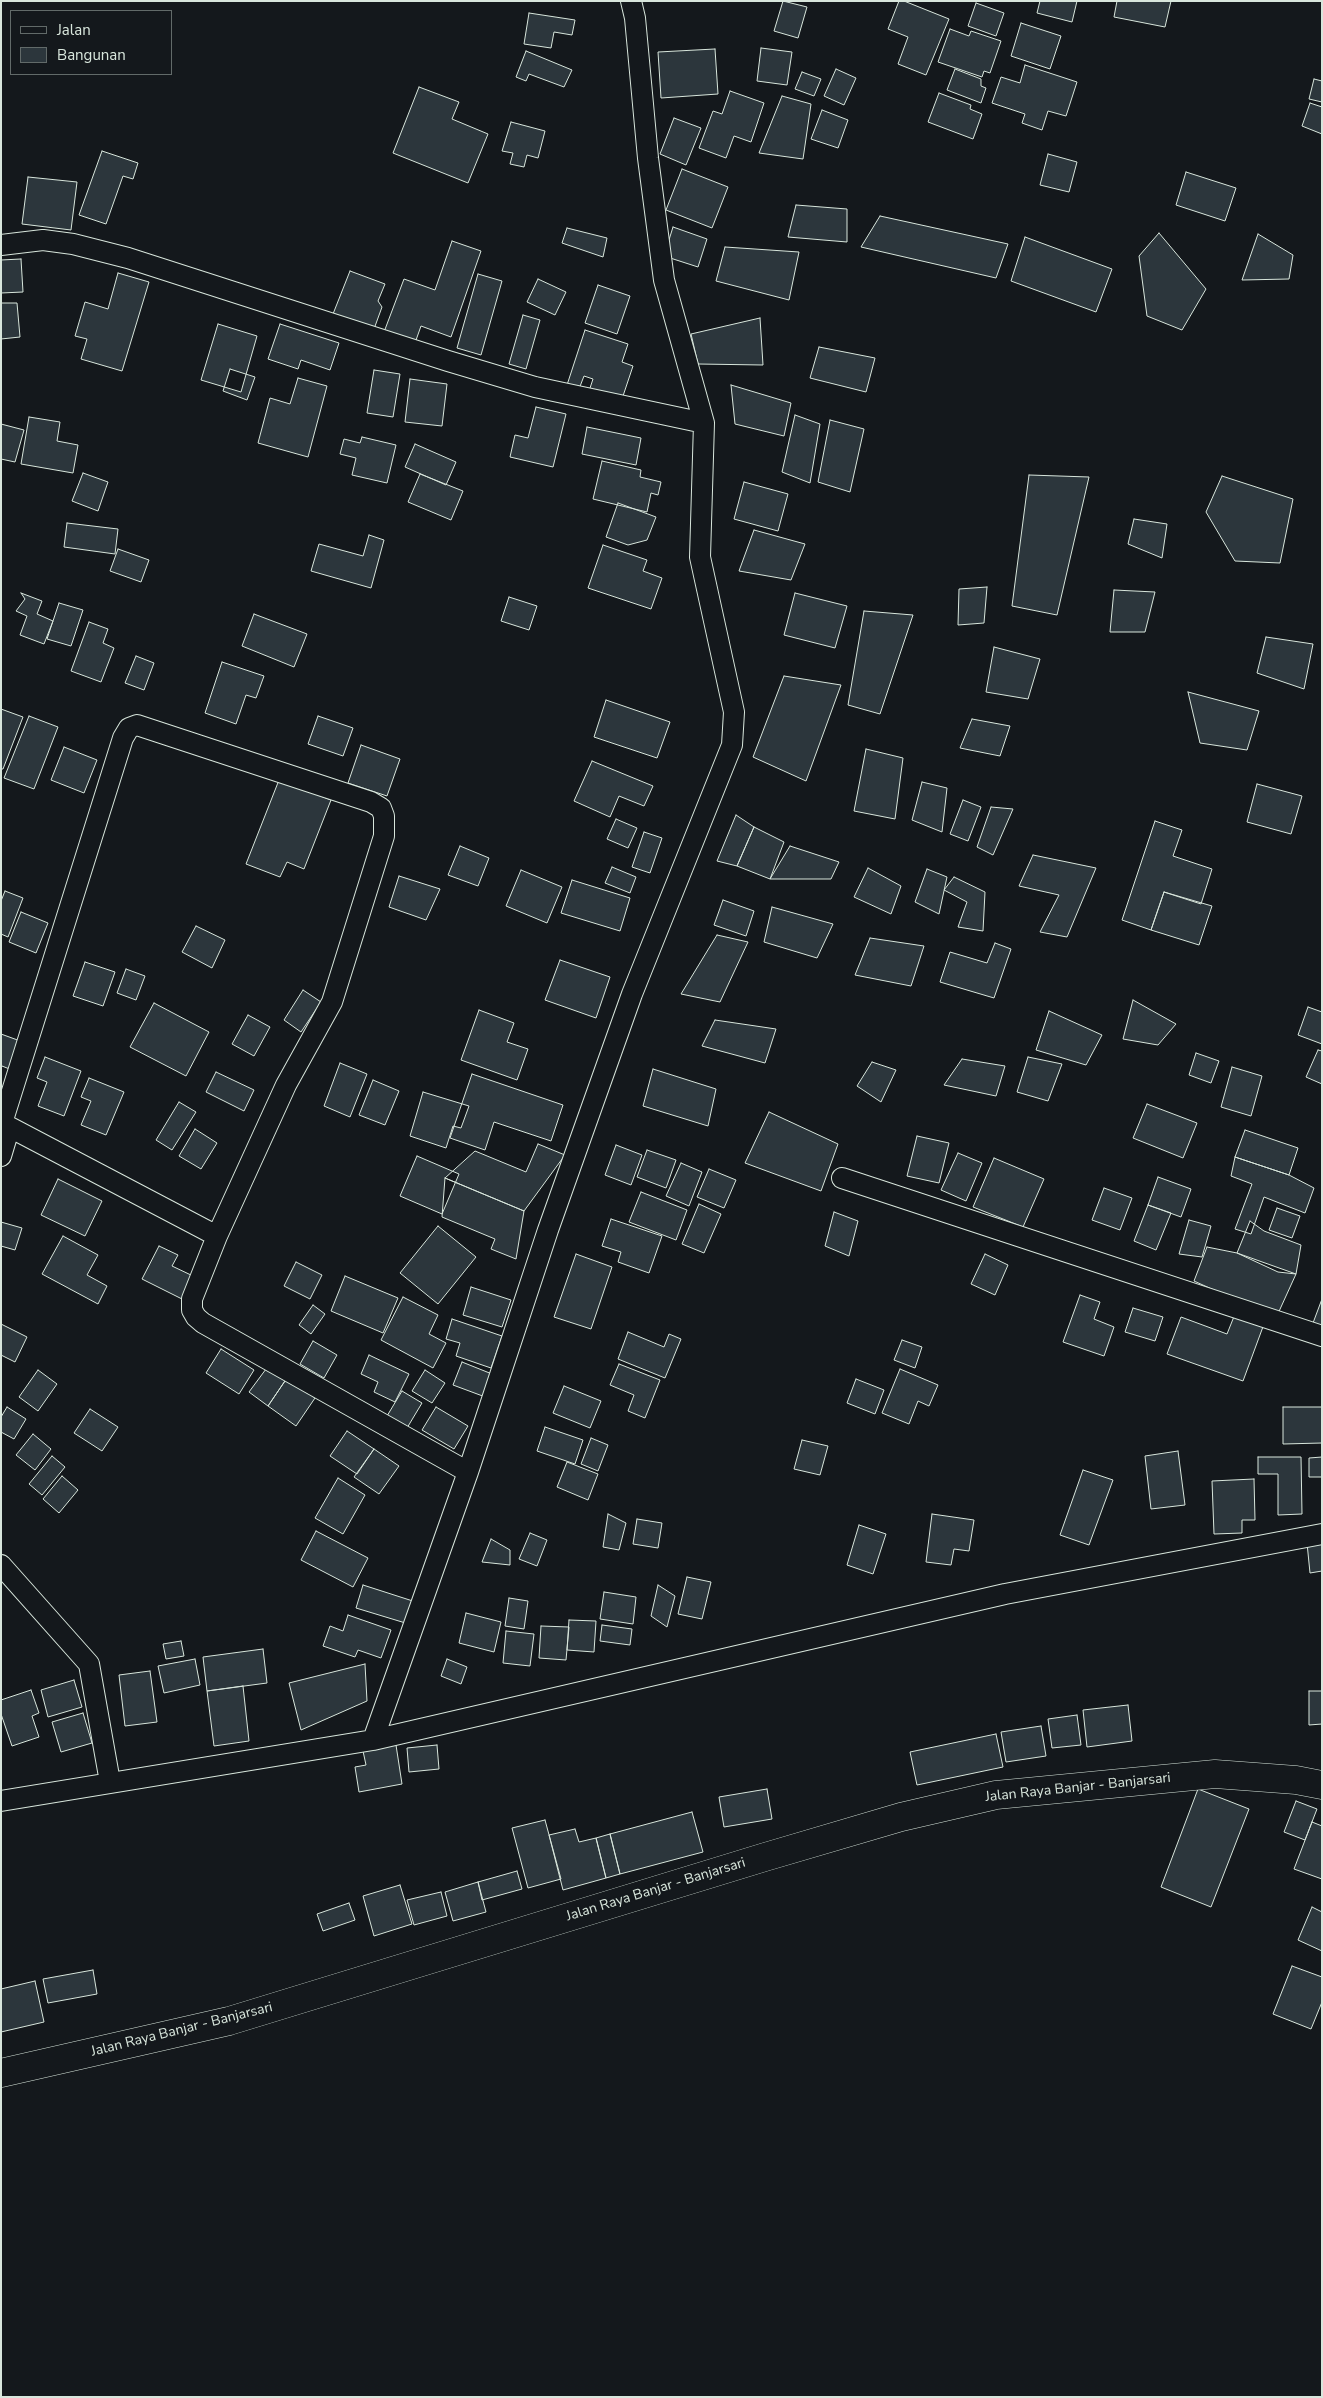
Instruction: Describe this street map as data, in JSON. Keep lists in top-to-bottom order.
{
  "streets": {
    "highway": ["Jalan Raya Banjar - Banjarsari"]
  },
  "legend": ["Jalan", "Bangunan"]
}
